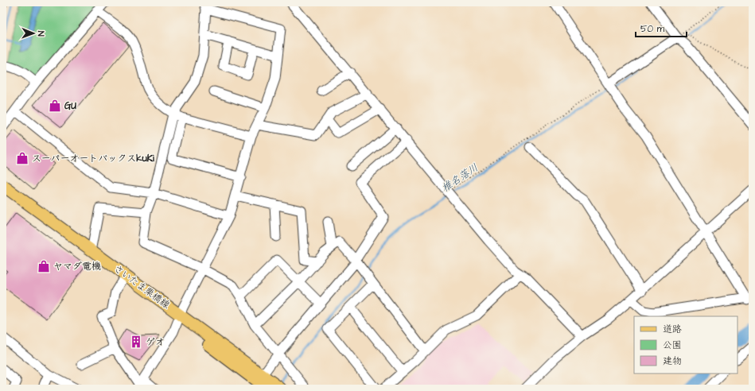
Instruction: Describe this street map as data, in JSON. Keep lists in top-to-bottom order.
{
  "streets": {
    "main road": ["さいたま栗橋線"]
  },
  "water": ["椎名落川"],
  "places": {
    "shop": ["GU", "スーパーオートバックスkuKi", "ヤマダ電機"],
    "building": ["ゲオ"]
  },
  "legend": ["道路", "公園", "建物"],
  "scale_bar": "50 m",
  "north": "right"
}
